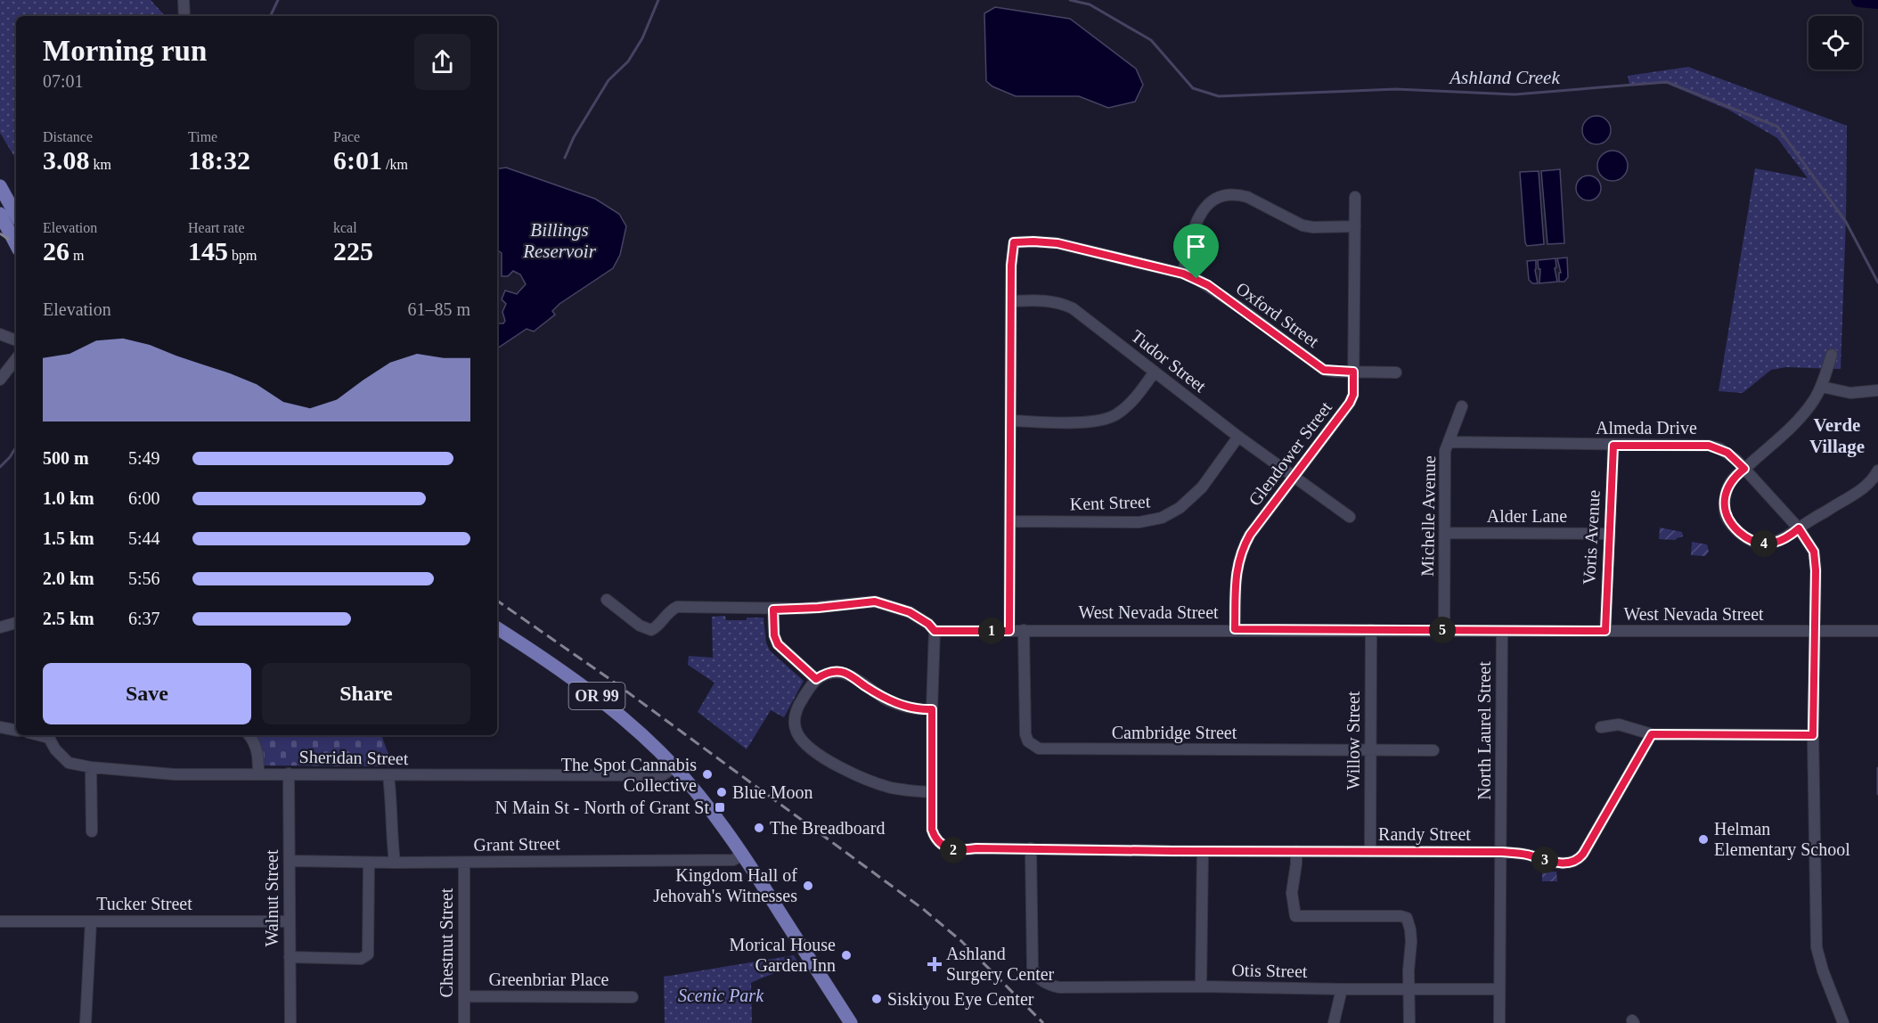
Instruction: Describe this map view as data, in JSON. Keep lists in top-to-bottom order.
{
  "streets": {
    "main road": ["OR 99"],
    "street": [
      "Oxford Street",
      "Tudor Street",
      "Almeda Drive",
      "Glendower Street",
      "Kent Street",
      "Michelle Avenue",
      "Alder Lane",
      "Voris Avenue",
      "West Nevada Street",
      "North Laurel Street",
      "Cambridge Street",
      "Willow Street",
      "Sheridan Street",
      "Randy Street",
      "Grant Street",
      "Walnut Street",
      "Tucker Street",
      "Chestnut Street",
      "Otis Street",
      "Greenbriar Place"
    ]
  },
  "crossings": [
    ["Oxford Street", "Tudor Street"],
    ["Oxford Street", "Glendower Street"],
    ["Tudor Street", "Glendower Street"],
    ["Tudor Street", "Kent Street"],
    ["Almeda Drive", "Michelle Avenue"],
    ["Almeda Drive", "Voris Avenue"],
    ["Almeda Drive", "West Nevada Street"],
    ["Glendower Street", "West Nevada Street"],
    ["Michelle Avenue", "Alder Lane"],
    ["Michelle Avenue", "West Nevada Street"],
    ["Alder Lane", "Voris Avenue"],
    ["Voris Avenue", "West Nevada Street"],
    ["West Nevada Street", "North Laurel Street"],
    ["West Nevada Street", "Cambridge Street"],
    ["West Nevada Street", "Willow Street"],
    ["OR 99", "Sheridan Street"],
    ["OR 99", "Grant Street"],
    ["North Laurel Street", "Randy Street"],
    ["North Laurel Street", "Otis Street"],
    ["Cambridge Street", "Willow Street"],
    ["Willow Street", "Randy Street"],
    ["Sheridan Street", "Walnut Street"],
    ["Randy Street", "Otis Street"],
    ["Grant Street", "Walnut Street"],
    ["Grant Street", "Chestnut Street"],
    ["Walnut Street", "Tucker Street"],
    ["Chestnut Street", "Greenbriar Place"]
  ],
  "districts": ["Verde Village"],
  "water": ["Ashland Creek", "Billings Reservoir"],
  "parks": ["Scenic Park"],
  "places": {
    "other": [
      "The Spot Cannabis Collective",
      "Blue Moon",
      "The Breadboard",
      "Helman Elementary School",
      "Kingdom Hall of Jehovah's Witnesses",
      "Morical House Garden Inn",
      "Siskiyou Eye Center"
    ],
    "transit": ["N Main St - North of Grant St"],
    "health": ["Ashland Surgery Center"]
  },
  "page": {
    "heading": ["Morning run", "07:01"],
    "stats": [
      ["Distance", "3.08 km"],
      ["Time", "18:32"],
      ["Pace", "6:01 /km"],
      ["Elevation", "26 m"],
      ["Heart rate", "145 bpm"],
      ["kcal", "225"]
    ],
    "chart": ["Elevation", "61–85 m"],
    "list": [
      {
        "name": "500 m",
        "note": "5:49"
      },
      {
        "name": "1.0 km",
        "note": "6:00"
      },
      {
        "name": "1.5 km",
        "note": "5:44"
      },
      {
        "name": "2.0 km",
        "note": "5:56"
      },
      {
        "name": "2.5 km",
        "note": "6:37"
      }
    ],
    "pins": [
      "4",
      "5",
      "1",
      "2",
      "3"
    ],
    "buttons": ["Save", "Share"]
  }
}
